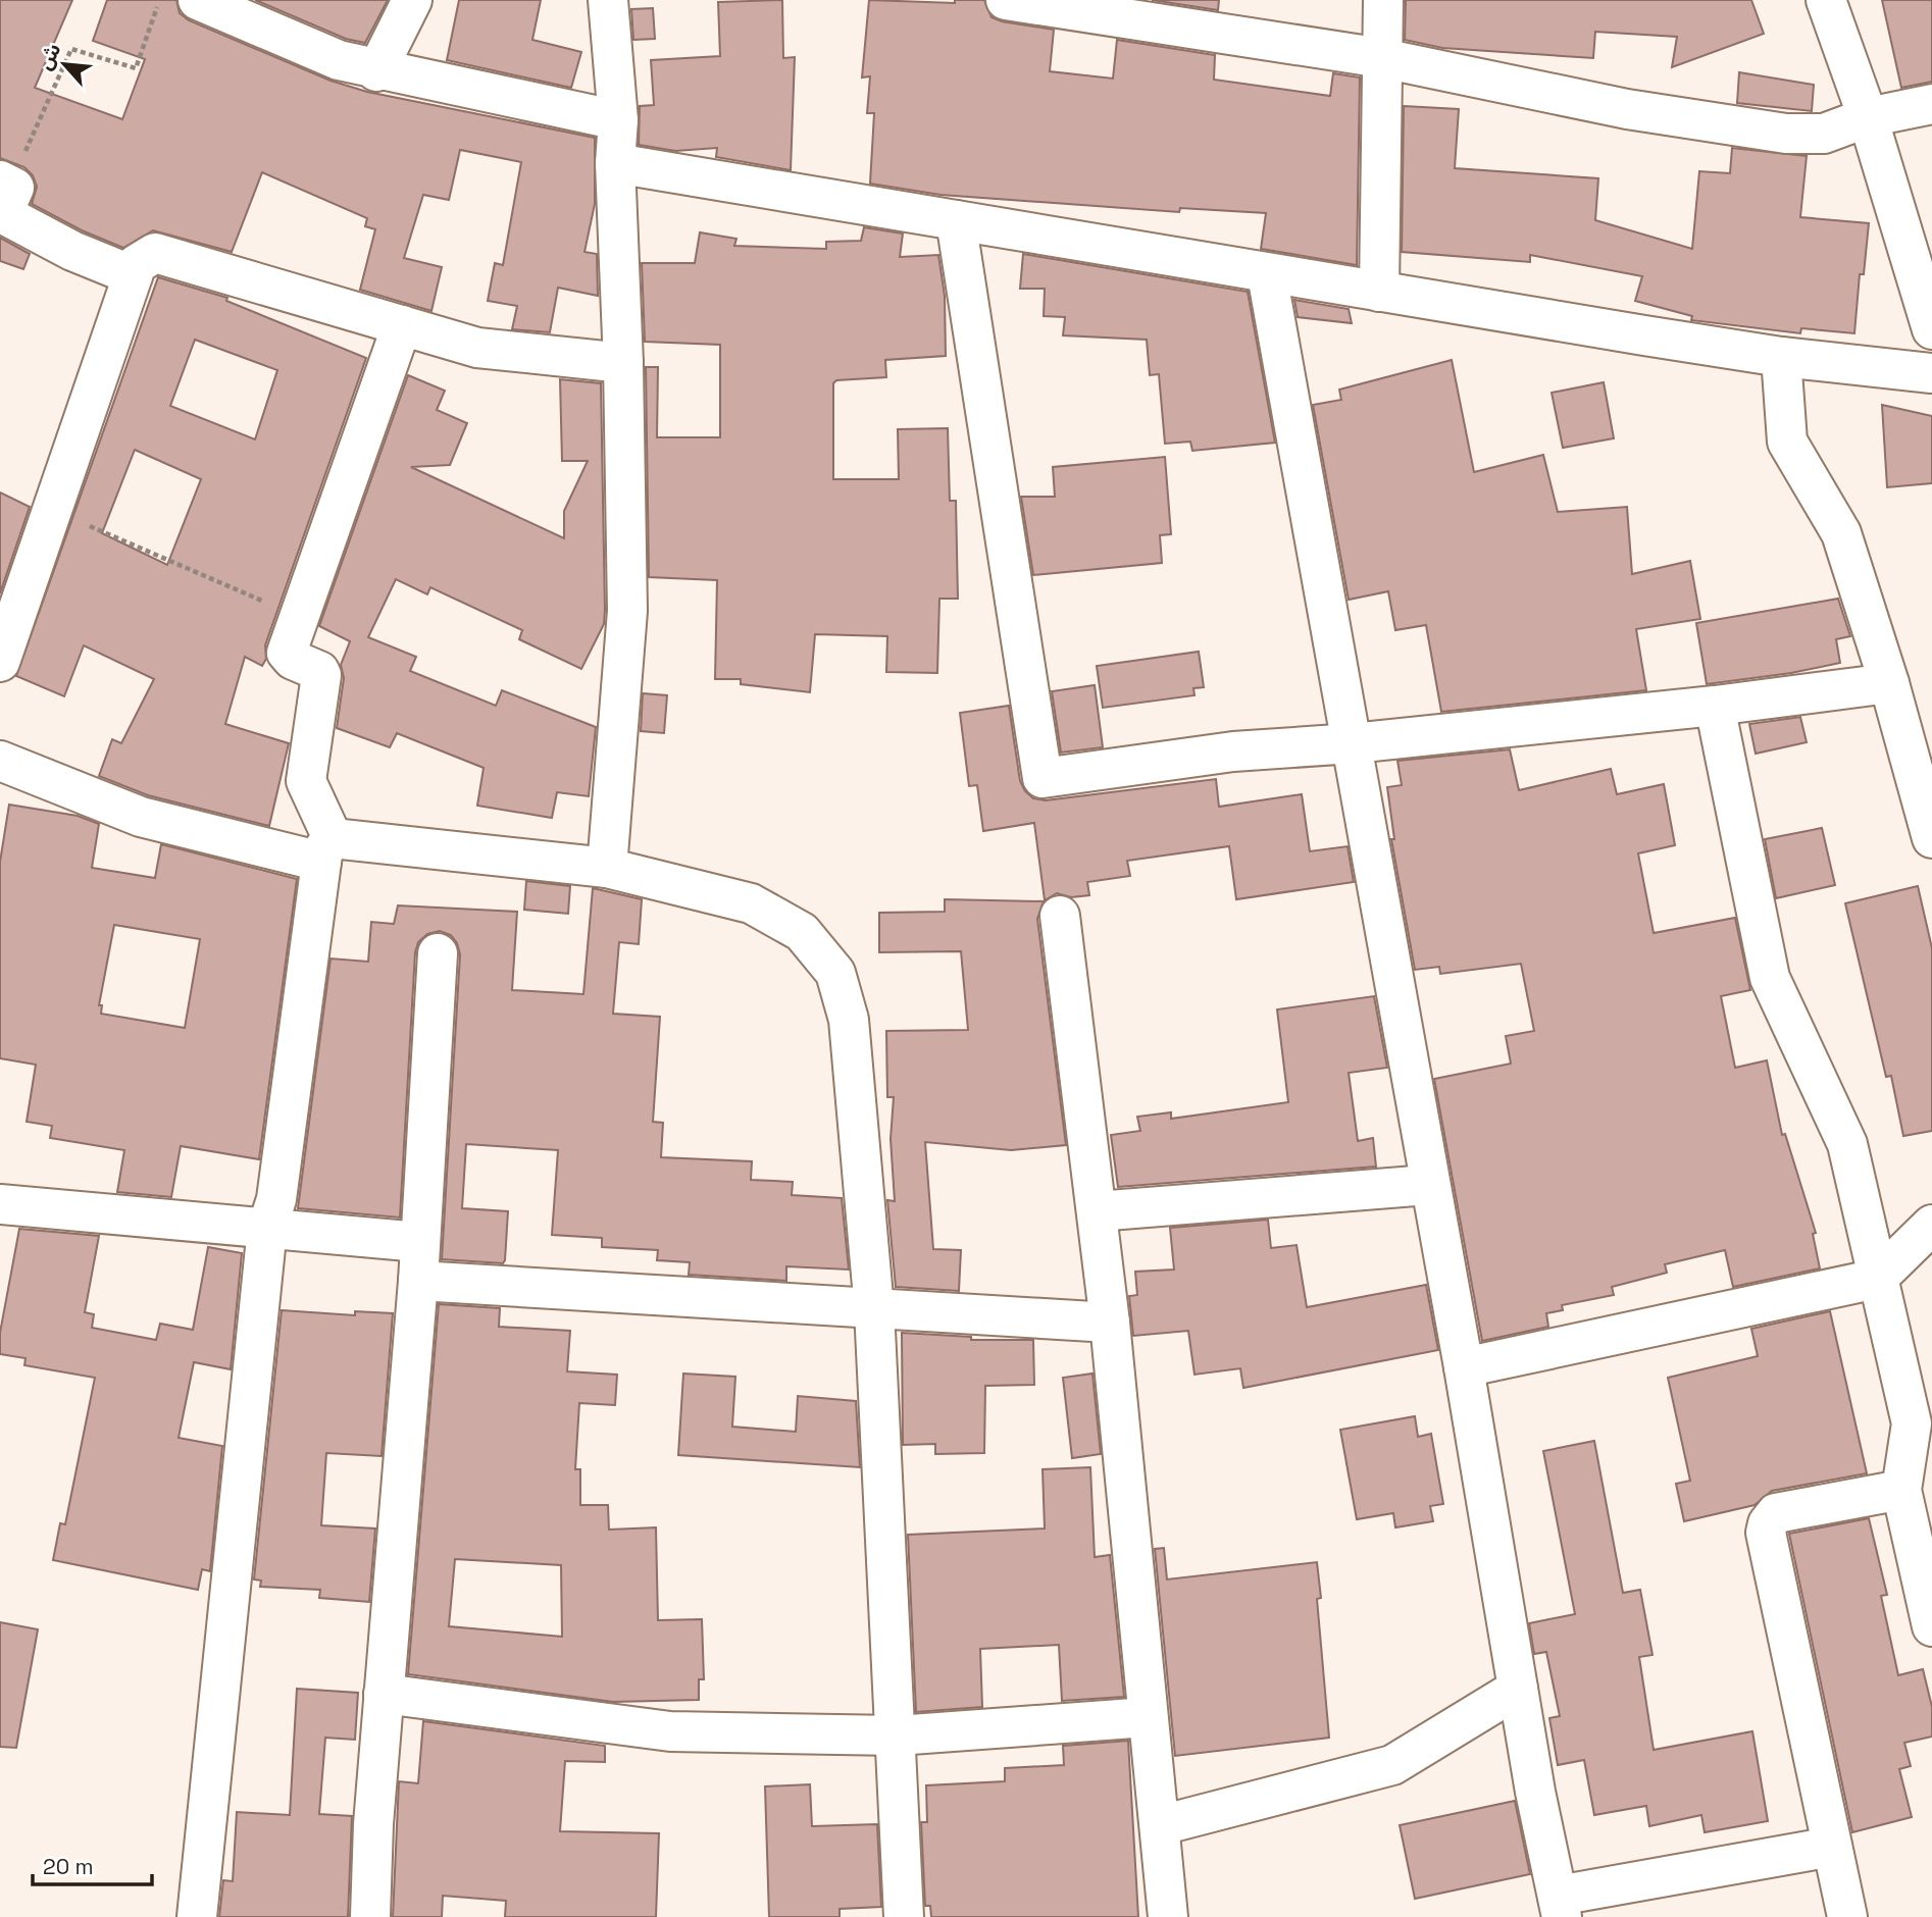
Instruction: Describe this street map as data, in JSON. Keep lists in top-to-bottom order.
{
  "scale_bar": "20 m",
  "north": "top left"
}
